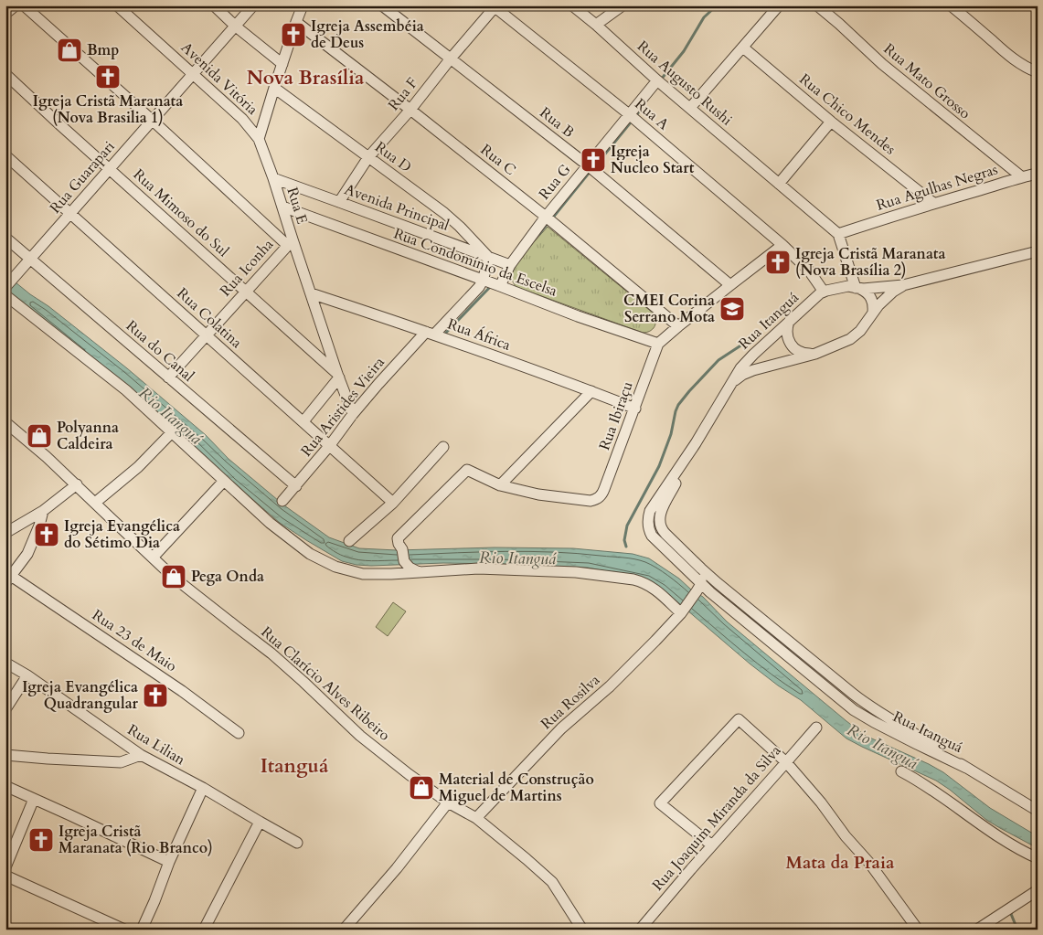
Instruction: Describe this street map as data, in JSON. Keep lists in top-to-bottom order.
{
  "streets": {
    "street": [
      "Avenida Vitória",
      "Rua Mato Grosso",
      "Rua Augusto Rushi",
      "Rua F",
      "Rua A",
      "Rua Chico Mendes",
      "Rua B",
      "Rua D",
      "Rua C",
      "Rua Guarapari",
      "Rua G",
      "Rua Agulhas Negras",
      "Rua E",
      "Avenida Principal",
      "Rua Mimoso do Sul",
      "Rua Condomínio da Escelsa",
      "Rua Iconha",
      "Rua Colatina",
      "Rua Itanguá",
      "Rua África",
      "Rua do Canal",
      "Rua Aristides Vieira",
      "Rua Ibiraçu",
      "Rua 23 de Maio",
      "Rua Clarício Alves Ribeiro",
      "Rua Rosilva",
      "Rua Lilian",
      "Rua Joaquim Miranda da Silva"
    ]
  },
  "crossings": [
    ["Avenida Vitória", "Rua Guarapari"],
    ["Avenida Vitória", "Rua E"],
    ["Rua Mato Grosso", "Rua Agulhas Negras"],
    ["Rua Augusto Rushi", "Rua G"],
    ["Rua Augusto Rushi", "Rua Agulhas Negras"],
    ["Rua F", "Rua A"],
    ["Rua F", "Rua B"],
    ["Rua F", "Rua D"],
    ["Rua F", "Rua C"],
    ["Rua F", "Avenida Principal"],
    ["Rua A", "Rua G"],
    ["Rua A", "Rua Itanguá"],
    ["Rua Chico Mendes", "Rua Agulhas Negras"],
    ["Rua B", "Rua G"],
    ["Rua D", "Avenida Principal"],
    ["Rua C", "Rua G"],
    ["Rua Guarapari", "Rua Mimoso do Sul"],
    ["Rua Guarapari", "Rua Colatina"],
    ["Rua Guarapari", "Rua do Canal"],
    ["Rua G", "Avenida Principal"],
    ["Rua G", "Rua Condomínio da Escelsa"],
    ["Rua E", "Avenida Principal"],
    ["Rua E", "Rua Mimoso do Sul"],
    ["Rua E", "Rua Condomínio da Escelsa"],
    ["Rua E", "Rua Iconha"],
    ["Rua E", "Rua África"],
    ["Rua E", "Rua Aristides Vieira"],
    ["Rua Mimoso do Sul", "Rua Iconha"],
    ["Rua Condomínio da Escelsa", "Rua Aristides Vieira"],
    ["Rua Condomínio da Escelsa", "Rua Ibiraçu"],
    ["Rua Iconha", "Rua Colatina"],
    ["Rua Iconha", "Rua do Canal"],
    ["Rua Colatina", "Rua Aristides Vieira"],
    ["Rua Itanguá", "Rua Rosilva"],
    ["Rua África", "Rua Aristides Vieira"],
    ["Rua África", "Rua Ibiraçu"],
    ["Rua do Canal", "Rua Aristides Vieira"],
    ["Rua Clarício Alves Ribeiro", "Rua Rosilva"]
  ],
  "districts": ["Nova Brasília", "Itanguá", "Mata da Praia"],
  "water": ["Rio Itanguá"],
  "places": {
    "church": [
      "Igreja Assembéia de Deus",
      "Igreja Cristã Maranata (Nova Brasilia 1)",
      "Igreja Nucleo Start",
      "Igreja Cristã Maranata (Nova Brasília 2)",
      "Igreja Evangélica do Sétimo Dia",
      "Igreja Evangélica Quadrangular",
      "Igreja Cristã Maranata (Rio Branco)"
    ],
    "shop": [
      "Bmp",
      "Polyanna Caldeira",
      "Pega Onda",
      "Material de Construção Miguel de Martins"
    ],
    "school or university": ["CMEI Corina Serrano Mota"]
  }
}
